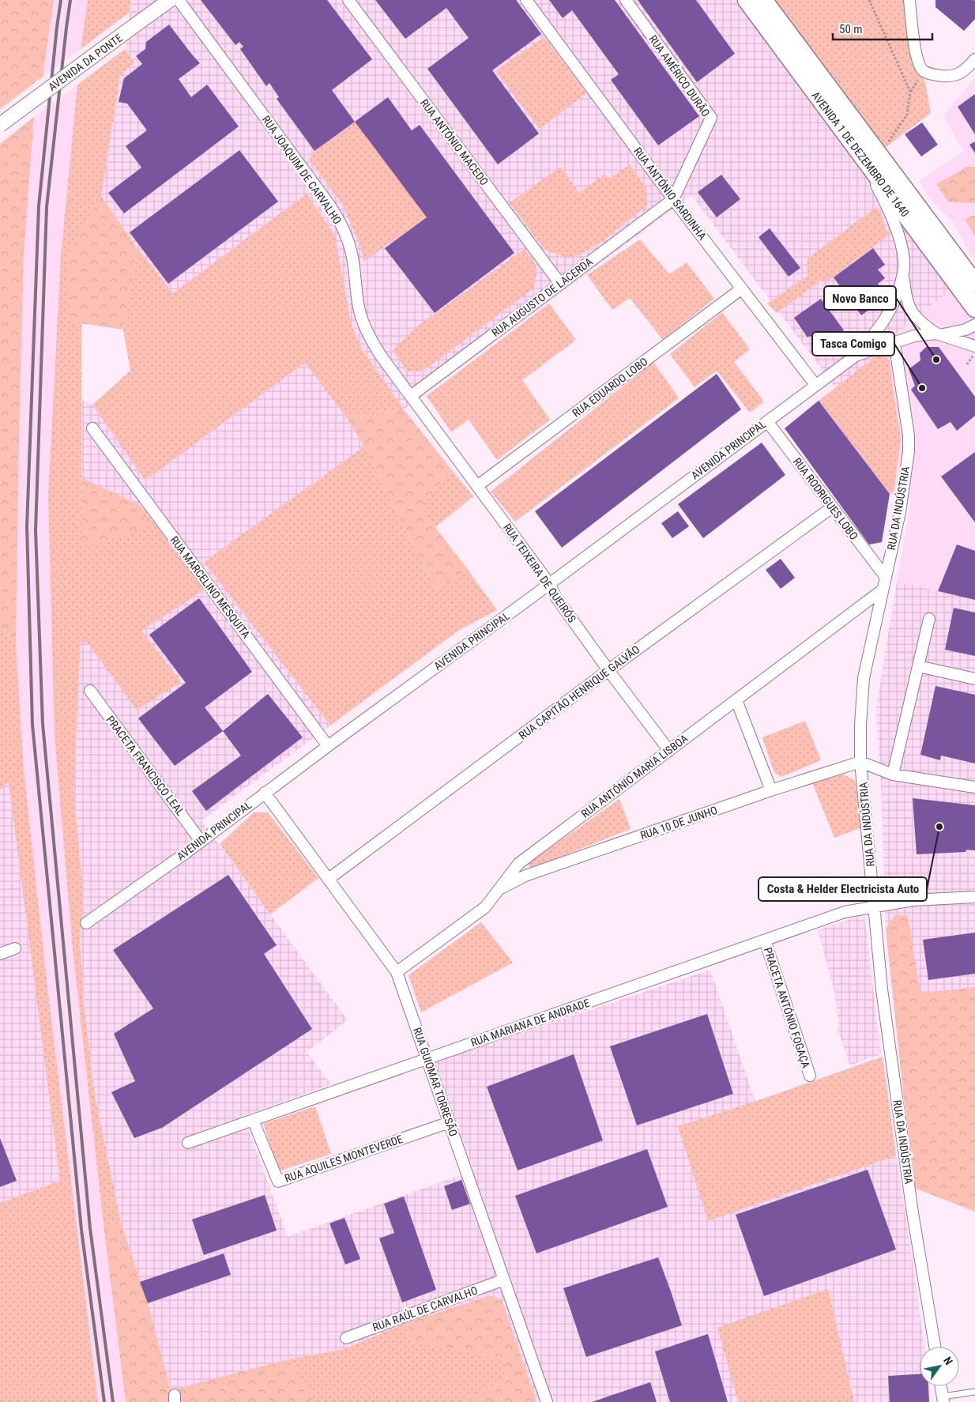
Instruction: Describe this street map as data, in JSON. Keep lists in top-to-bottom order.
{
  "streets": {
    "main road": ["AVENIDA 1 DE DEZEMBRO DE 1640"],
    "street": [
      "AVENIDA DA PONTE",
      "RUA AMÉRICO DURÃO",
      "RUA ANTÓNIO MACEDO",
      "RUA JOAQUIM DE CARVALHO",
      "RUA ANTÓNIO SARDINHA",
      "RUA AUGUSTO DE LACERDA",
      "RUA EDUARDO LOBO",
      "AVENIDA PRINCIPAL",
      "RUA RODRIGUES LOBO",
      "RUA DA INDÚSTRIA",
      "RUA TEIXEIRA DE QUEIRÓS",
      "RUA MARCELINO MESQUITA",
      "RUA CAPITÃO HENRIQUE GALVÃO",
      "PRACETA FRANCISCO LEAL",
      "RUA ANTÓNIO MARIA LISBOA",
      "RUA 10 DE JUNHO",
      "PRACETA ANTÓNIO FOGAÇA",
      "RUA MARIANA DE ANDRADE",
      "RUA GUIOMAR TORRESÃO",
      "RUA AQUILES MONTEVERDE",
      "RUA RAÚL DE CARVALHO"
    ]
  },
  "crossings": [
    ["RUA AMÉRICO DURÃO", "RUA ANTÓNIO SARDINHA"],
    ["RUA AMÉRICO DURÃO", "RUA AUGUSTO DE LACERDA"],
    ["RUA ANTÓNIO MACEDO", "RUA AUGUSTO DE LACERDA"],
    ["AVENIDA 1 DE DEZEMBRO DE 1640", "AVENIDA PRINCIPAL"],
    ["RUA JOAQUIM DE CARVALHO", "RUA AUGUSTO DE LACERDA"],
    ["RUA JOAQUIM DE CARVALHO", "RUA TEIXEIRA DE QUEIRÓS"],
    ["RUA ANTÓNIO SARDINHA", "RUA AUGUSTO DE LACERDA"],
    ["RUA ANTÓNIO SARDINHA", "RUA EDUARDO LOBO"],
    ["RUA ANTÓNIO SARDINHA", "AVENIDA PRINCIPAL"],
    ["RUA AUGUSTO DE LACERDA", "RUA TEIXEIRA DE QUEIRÓS"],
    ["RUA EDUARDO LOBO", "RUA TEIXEIRA DE QUEIRÓS"],
    ["AVENIDA PRINCIPAL", "RUA RODRIGUES LOBO"],
    ["AVENIDA PRINCIPAL", "RUA DA INDÚSTRIA"],
    ["AVENIDA PRINCIPAL", "RUA TEIXEIRA DE QUEIRÓS"],
    ["AVENIDA PRINCIPAL", "RUA MARCELINO MESQUITA"],
    ["AVENIDA PRINCIPAL", "PRACETA FRANCISCO LEAL"],
    ["AVENIDA PRINCIPAL", "RUA GUIOMAR TORRESÃO"],
    ["RUA RODRIGUES LOBO", "RUA DA INDÚSTRIA"],
    ["RUA RODRIGUES LOBO", "RUA CAPITÃO HENRIQUE GALVÃO"],
    ["RUA DA INDÚSTRIA", "RUA ANTÓNIO MARIA LISBOA"],
    ["RUA DA INDÚSTRIA", "RUA 10 DE JUNHO"],
    ["RUA DA INDÚSTRIA", "RUA MARIANA DE ANDRADE"],
    ["RUA TEIXEIRA DE QUEIRÓS", "RUA CAPITÃO HENRIQUE GALVÃO"],
    ["RUA TEIXEIRA DE QUEIRÓS", "RUA ANTÓNIO MARIA LISBOA"],
    ["RUA CAPITÃO HENRIQUE GALVÃO", "RUA GUIOMAR TORRESÃO"],
    ["RUA ANTÓNIO MARIA LISBOA", "RUA 10 DE JUNHO"],
    ["RUA ANTÓNIO MARIA LISBOA", "RUA GUIOMAR TORRESÃO"],
    ["PRACETA ANTÓNIO FOGAÇA", "RUA MARIANA DE ANDRADE"],
    ["RUA MARIANA DE ANDRADE", "RUA GUIOMAR TORRESÃO"],
    ["RUA MARIANA DE ANDRADE", "RUA AQUILES MONTEVERDE"],
    ["RUA GUIOMAR TORRESÃO", "RUA AQUILES MONTEVERDE"],
    ["RUA GUIOMAR TORRESÃO", "RUA RAÚL DE CARVALHO"]
  ],
  "places": ["Novo Banco", "Tasca Comigo", "Costa & Helder Electricista Auto"],
  "scale_bar": "50 m",
  "north": "top right"
}
